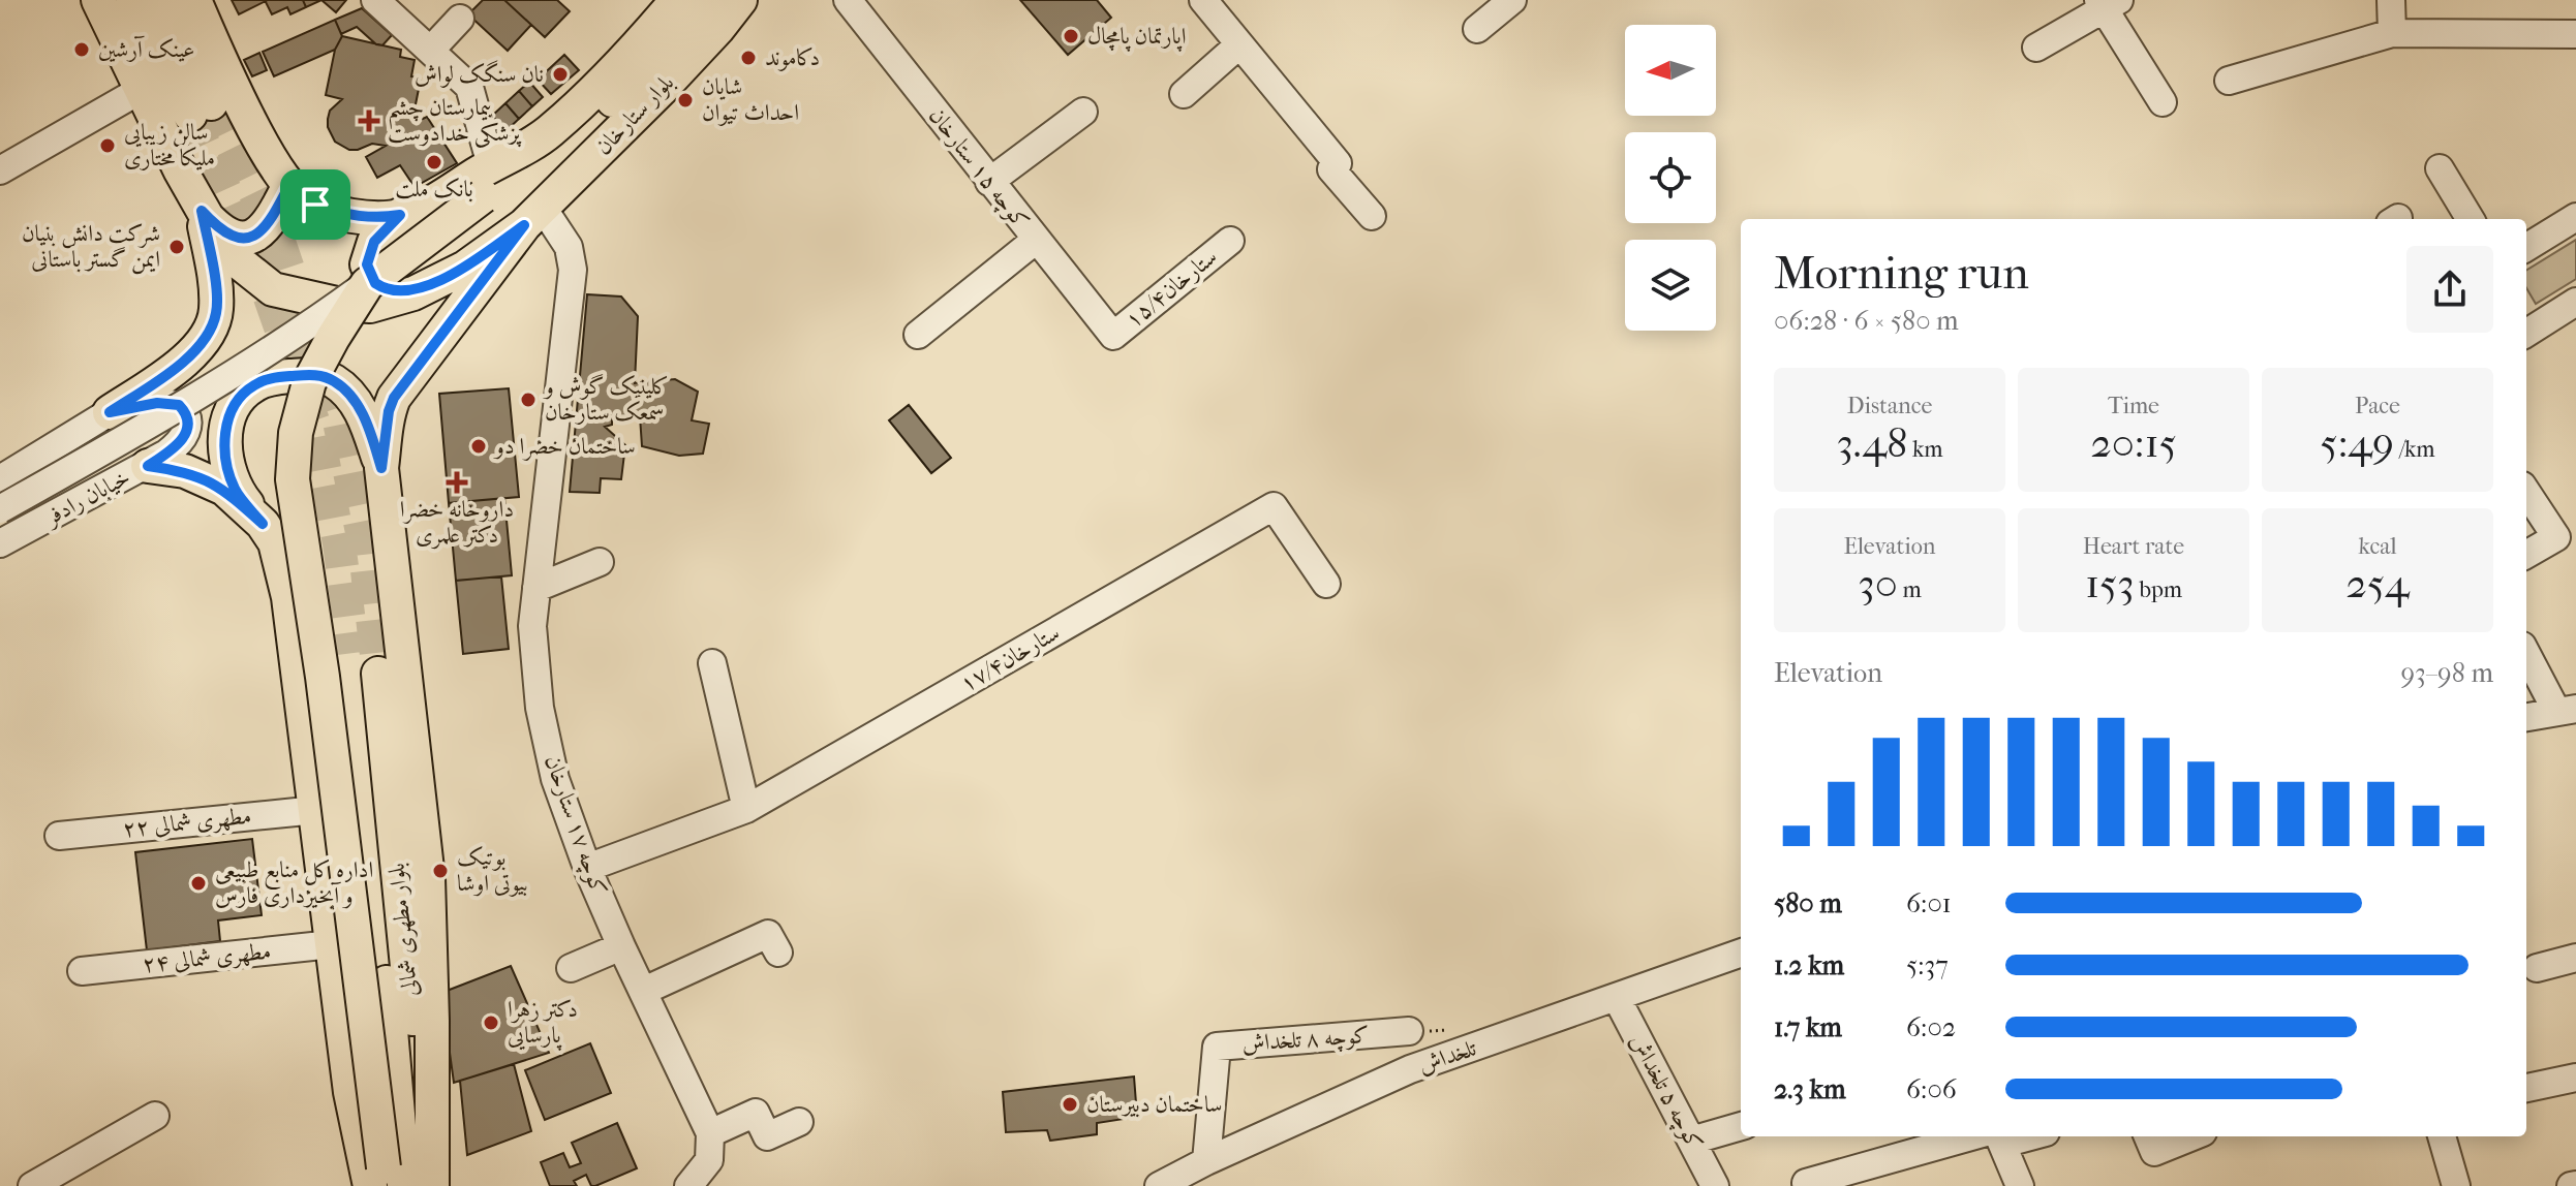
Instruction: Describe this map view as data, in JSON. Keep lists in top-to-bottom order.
{
  "streets": {
    "main road": ["بلوار ستارخان", "بلوار مطهرى شمالى"],
    "street": [
      "کوچه ۱۵ ستارخان",
      "ستارخان۱۵/۴",
      "خیابان رادفر",
      "ستارخان۱۷/۴",
      "مطهرى شمالى ۲۲",
      "کوچه ۱۷ ستارخان",
      "مطهرى شمالى ۲۴",
      "کوچه ۸ تلخداش",
      "تلخداش",
      "کوچه ۵ تلخداش"
    ]
  },
  "crossings": [
    ["بلوار ستارخان", "کوچه ۱۷ ستارخان"],
    ["کوچه ۱۵ ستارخان", "ستارخان۱۵/۴"],
    ["ستارخان۱۷/۴", "کوچه ۱۷ ستارخان"],
    ["کوچه ۸ تلخداش", "تلخداش"],
    ["تلخداش", "کوچه ۵ تلخداش"]
  ],
  "places": {
    "other": [
      "اپارتمان پامچال",
      "عینک آرشین",
      "دکاموند",
      "نان سنگک لواش",
      "شایان احداث تیوان",
      "سالن زیبایی ملیکا مختاری",
      "بانک ملت",
      "شرکت دانش بنیان ایمن گستر باستانی",
      "کلینیک گوش و سمعک ستارخان",
      "ساختمان خضرا دو",
      "بوتیک بیوتی اوشا",
      "اداره کل منابع طبیعى و آبخیزدارى فارس",
      "دکتر زهرا پارسایی",
      "ساختمان دبیرستان"
    ],
    "health": ["بیمارستان چشم پزشکی خدادوست", "داروخانه خضرا دکتر علمری"]
  },
  "north": "left",
  "page": {
    "heading": ["Morning run", "06:28 · 6 × 580 m"],
    "stats": [
      ["Distance", "3.48 km"],
      ["Time", "20:15"],
      ["Pace", "5:49 /km"],
      ["Elevation", "30 m"],
      ["Heart rate", "153 bpm"],
      ["kcal", "254"]
    ],
    "chart": ["Elevation", "93–98 m"],
    "list": [
      {
        "name": "580 m",
        "note": "6:01"
      },
      {
        "name": "1.2 km",
        "note": "5:37"
      },
      {
        "name": "1.7 km",
        "note": "6:02"
      },
      {
        "name": "2.3 km",
        "note": "6:06"
      }
    ]
  }
}
